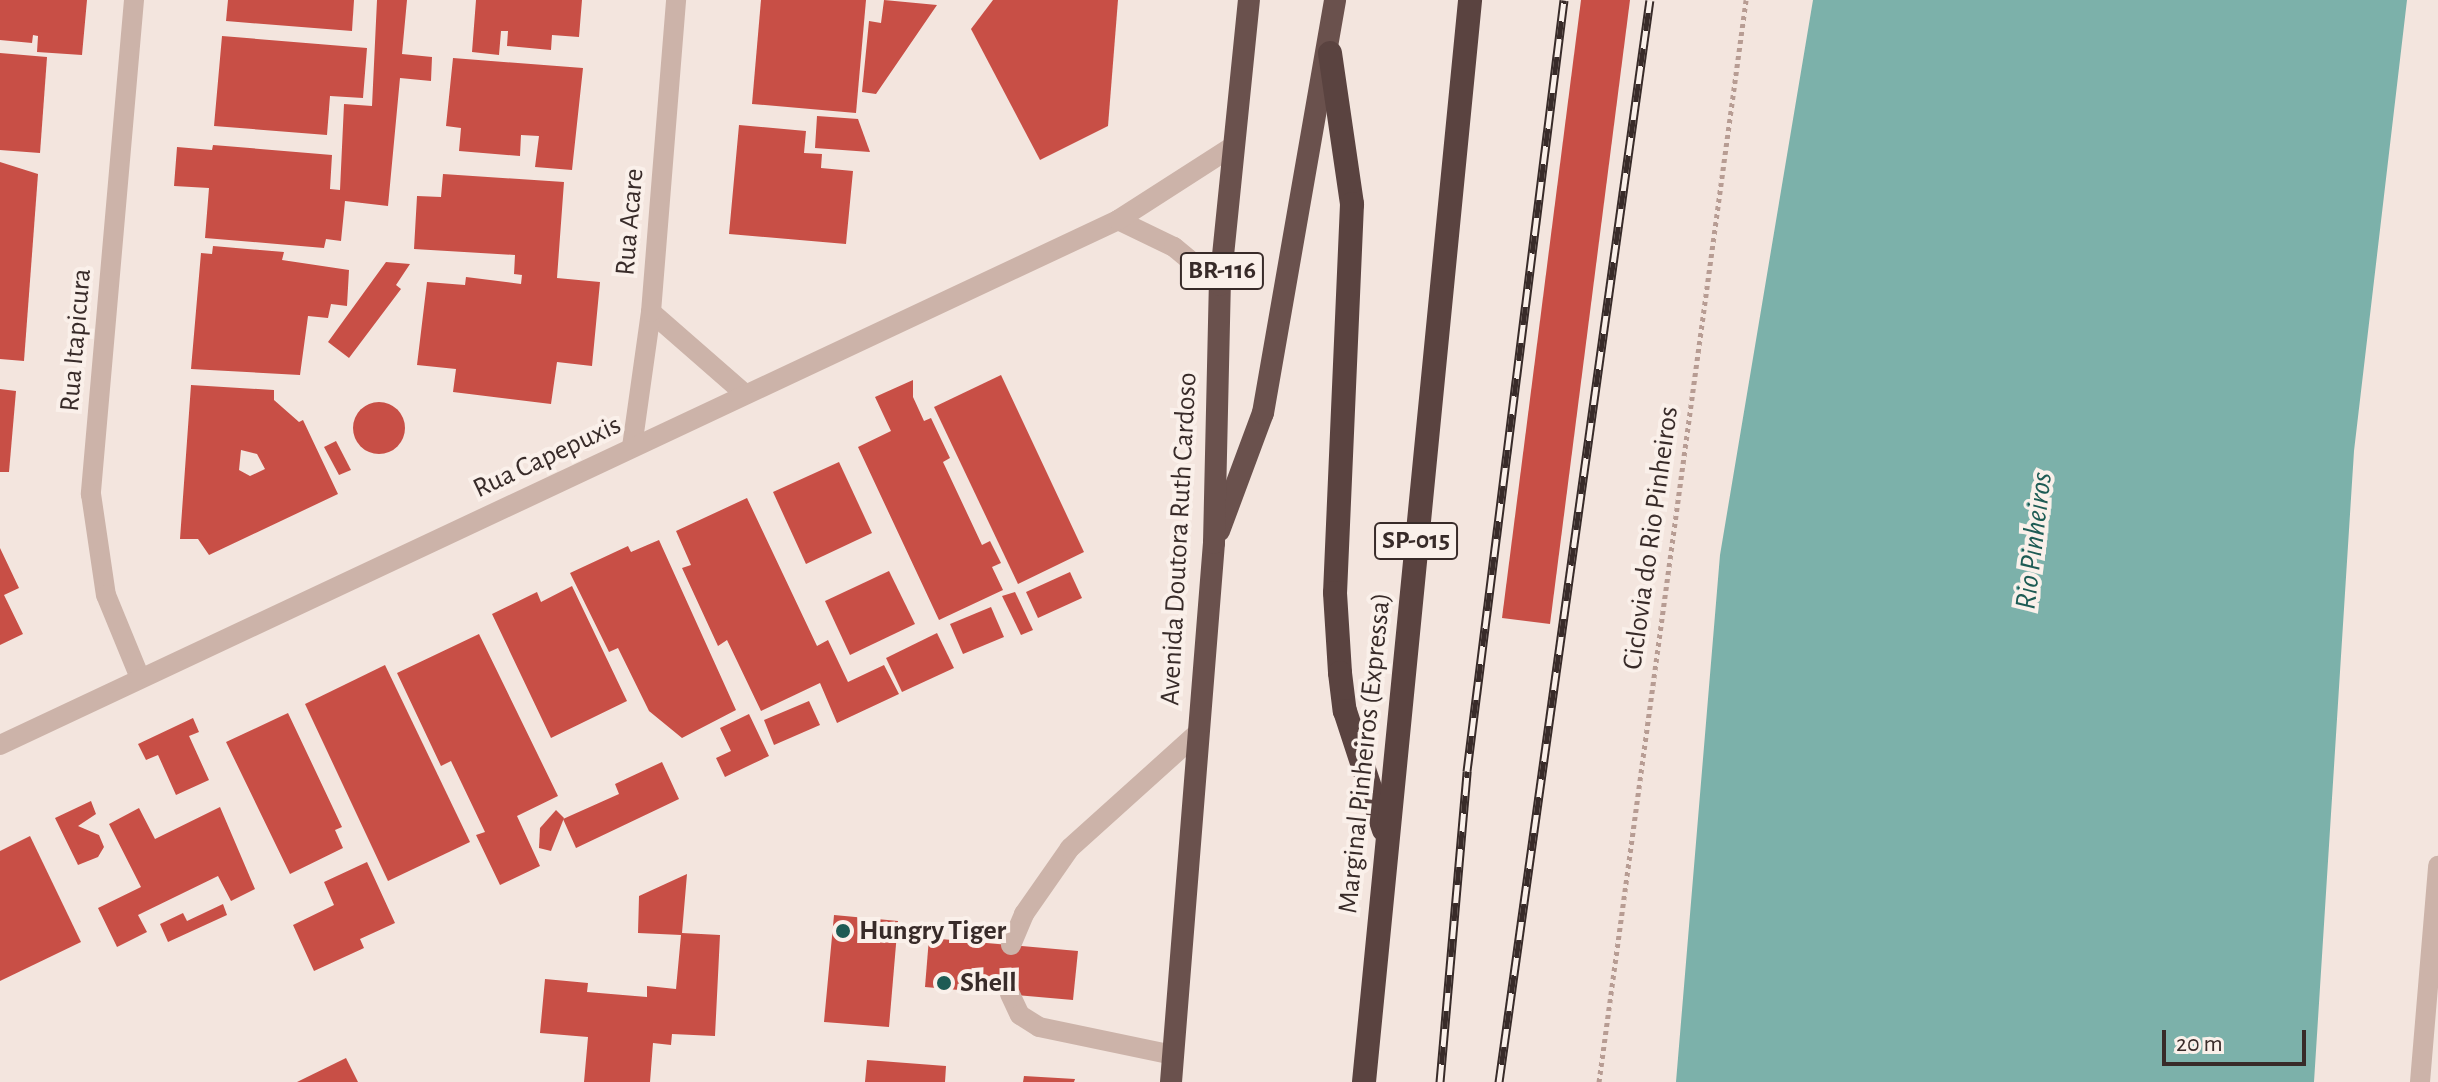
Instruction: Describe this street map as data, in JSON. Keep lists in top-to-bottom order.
{
  "streets": {
    "highway": [
      "BR-116",
      "Avenida Doutora Ruth Cardoso",
      "SP-015",
      "Marginal Pinheiros (Expressa)"
    ],
    "street": ["Rua Acare", "Rua Itapicura", "Rua Capepuxis"],
    "path": ["Ciclovia do Rio Pinheiros"]
  },
  "crossings": [
    ["Rua Acare", "Rua Capepuxis"],
    ["Rua Itapicura", "Rua Capepuxis"],
    ["Rua Capepuxis", "Avenida Doutora Ruth Cardoso"]
  ],
  "water": ["Rio Pinheiros"],
  "places": ["Hungry Tiger", "Shell"],
  "scale_bar": "20 m"
}
